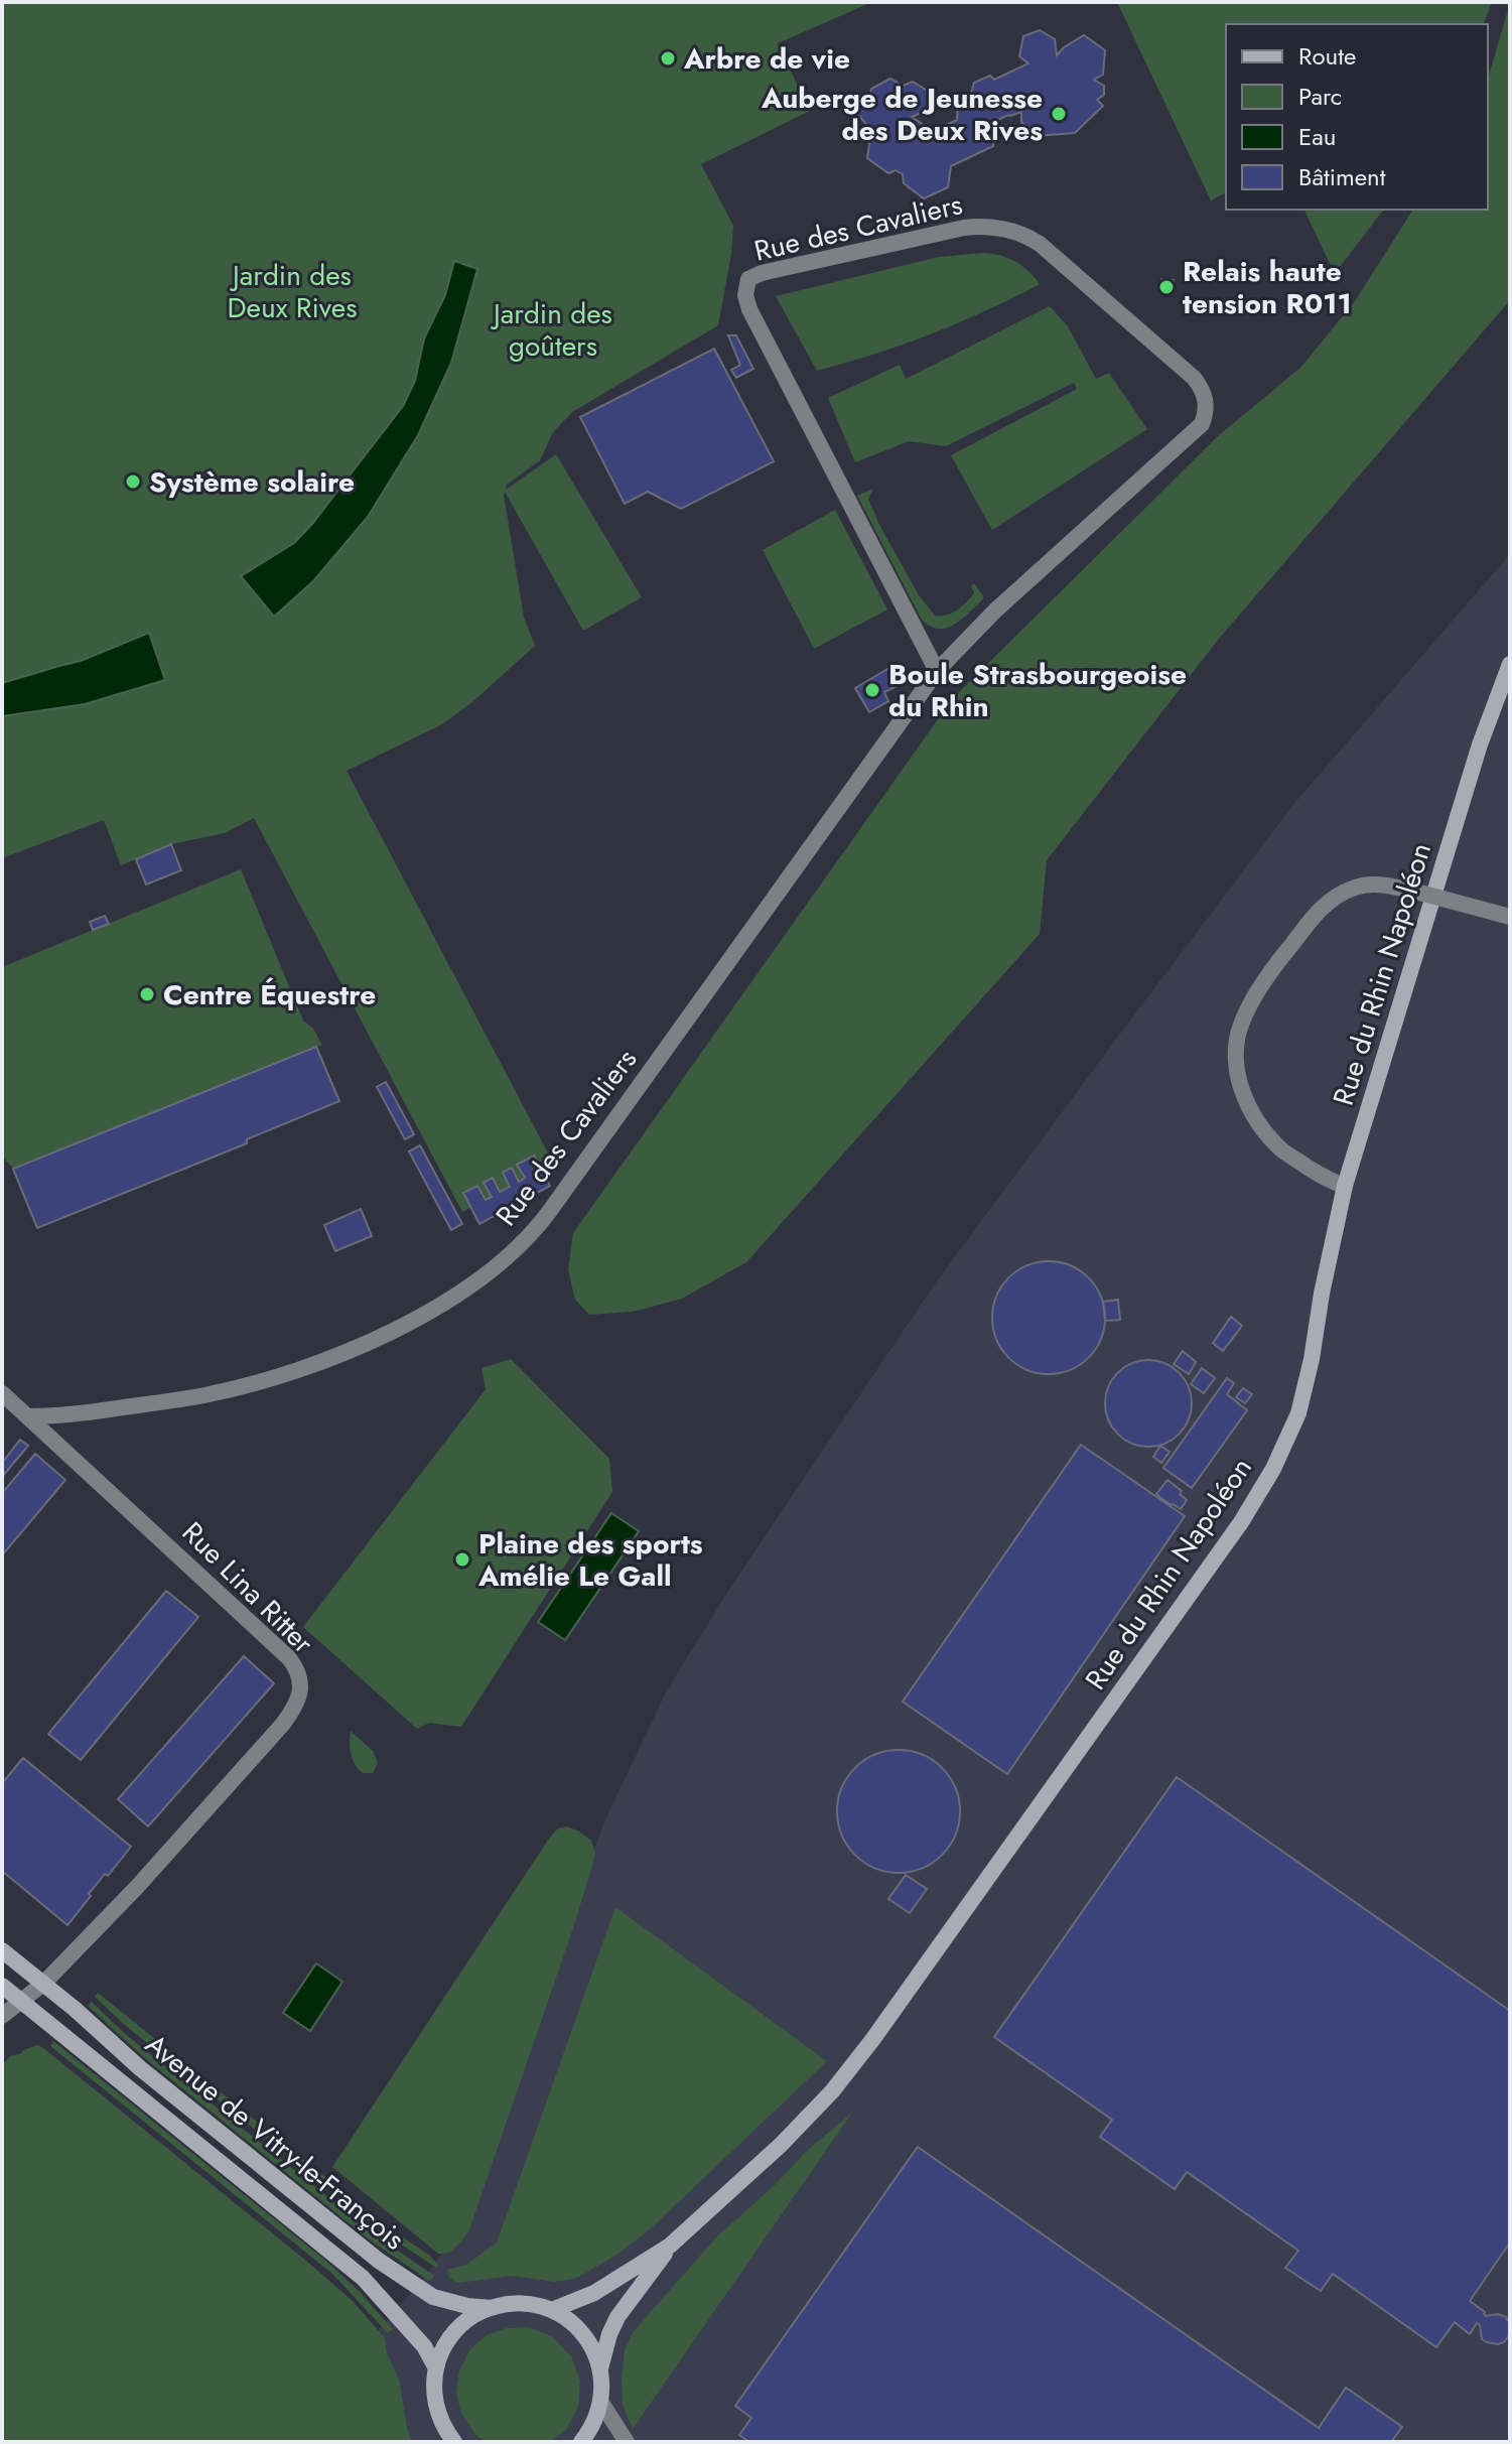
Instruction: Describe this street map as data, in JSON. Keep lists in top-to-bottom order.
{
  "streets": {
    "main road": ["Rue du Rhin Napoléon", "Avenue de Vitry-le-François"],
    "street": ["Rue des Cavaliers", "Rue Lina Ritter"]
  },
  "crossings": [
    ["Rue des Cavaliers", "Rue Lina Ritter"],
    ["Rue Lina Ritter", "Avenue de Vitry-le-François"]
  ],
  "parks": ["Jardin des Deux Rives", "Jardin des goûters"],
  "places": [
    "Arbre de vie",
    "Auberge de Jeunesse des Deux Rives",
    "Relais haute tension R011",
    "Système solaire",
    "Boule Strasbourgeoise du Rhin",
    "Centre Équestre",
    "Plaine des sports Amélie Le Gall"
  ],
  "legend": [
    "Route",
    "Parc",
    "Eau",
    "Bâtiment"
  ]
}
